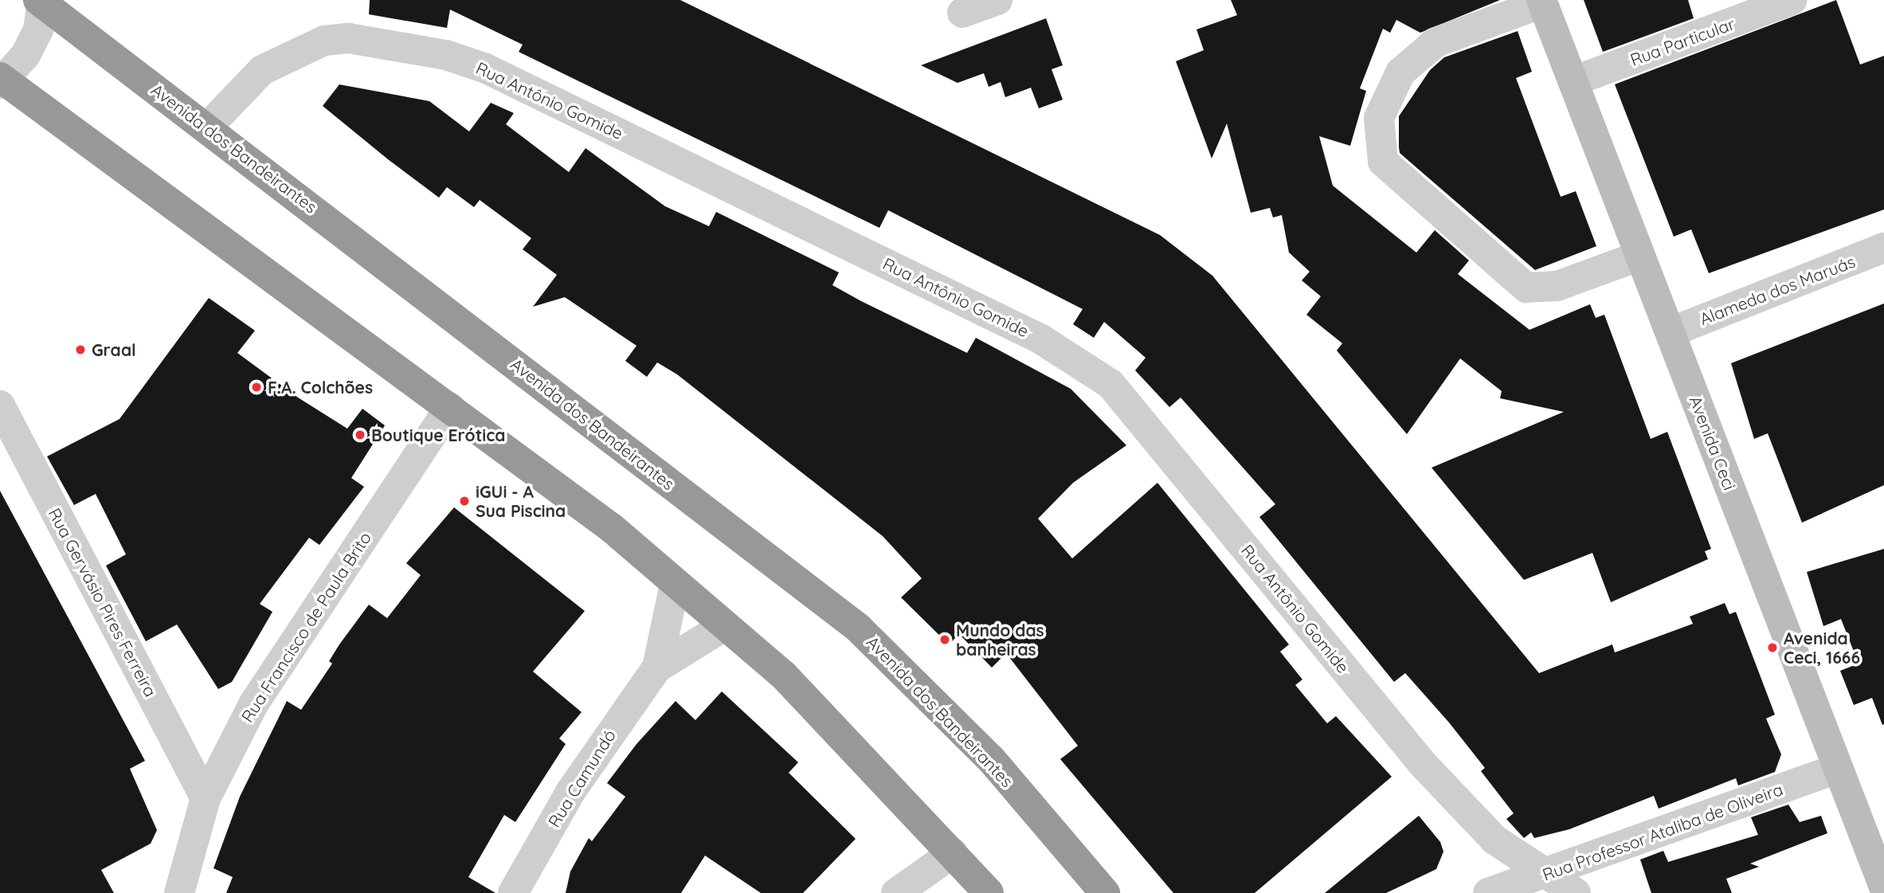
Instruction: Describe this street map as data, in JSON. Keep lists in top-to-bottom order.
{
  "streets": {
    "highway": ["Avenida dos Bandeirantes"],
    "street": [
      "Rua Particular",
      "Rua Antônio Gomide",
      "Alameda dos Maruás",
      "Avenida Ceci",
      "Rua Gervásio Pires Ferreira",
      "Rua Francisco de Paula Brito",
      "Rua Camundó",
      "Rua Professor Ataliba de Oliveira"
    ]
  },
  "crossings": [
    ["Rua Particular", "Avenida Ceci"],
    ["Rua Antônio Gomide", "Avenida dos Bandeirantes"],
    ["Rua Antônio Gomide", "Rua Professor Ataliba de Oliveira"],
    ["Alameda dos Maruás", "Avenida Ceci"],
    ["Avenida Ceci", "Rua Professor Ataliba de Oliveira"],
    ["Rua Gervásio Pires Ferreira", "Rua Francisco de Paula Brito"]
  ],
  "places": [
    "Graal",
    "F.A. Colchões",
    "Boutique Erótica",
    "iGUi - A Sua Piscina",
    "Mundo das banheiras",
    "Avenida Ceci, 1666"
  ]
}
